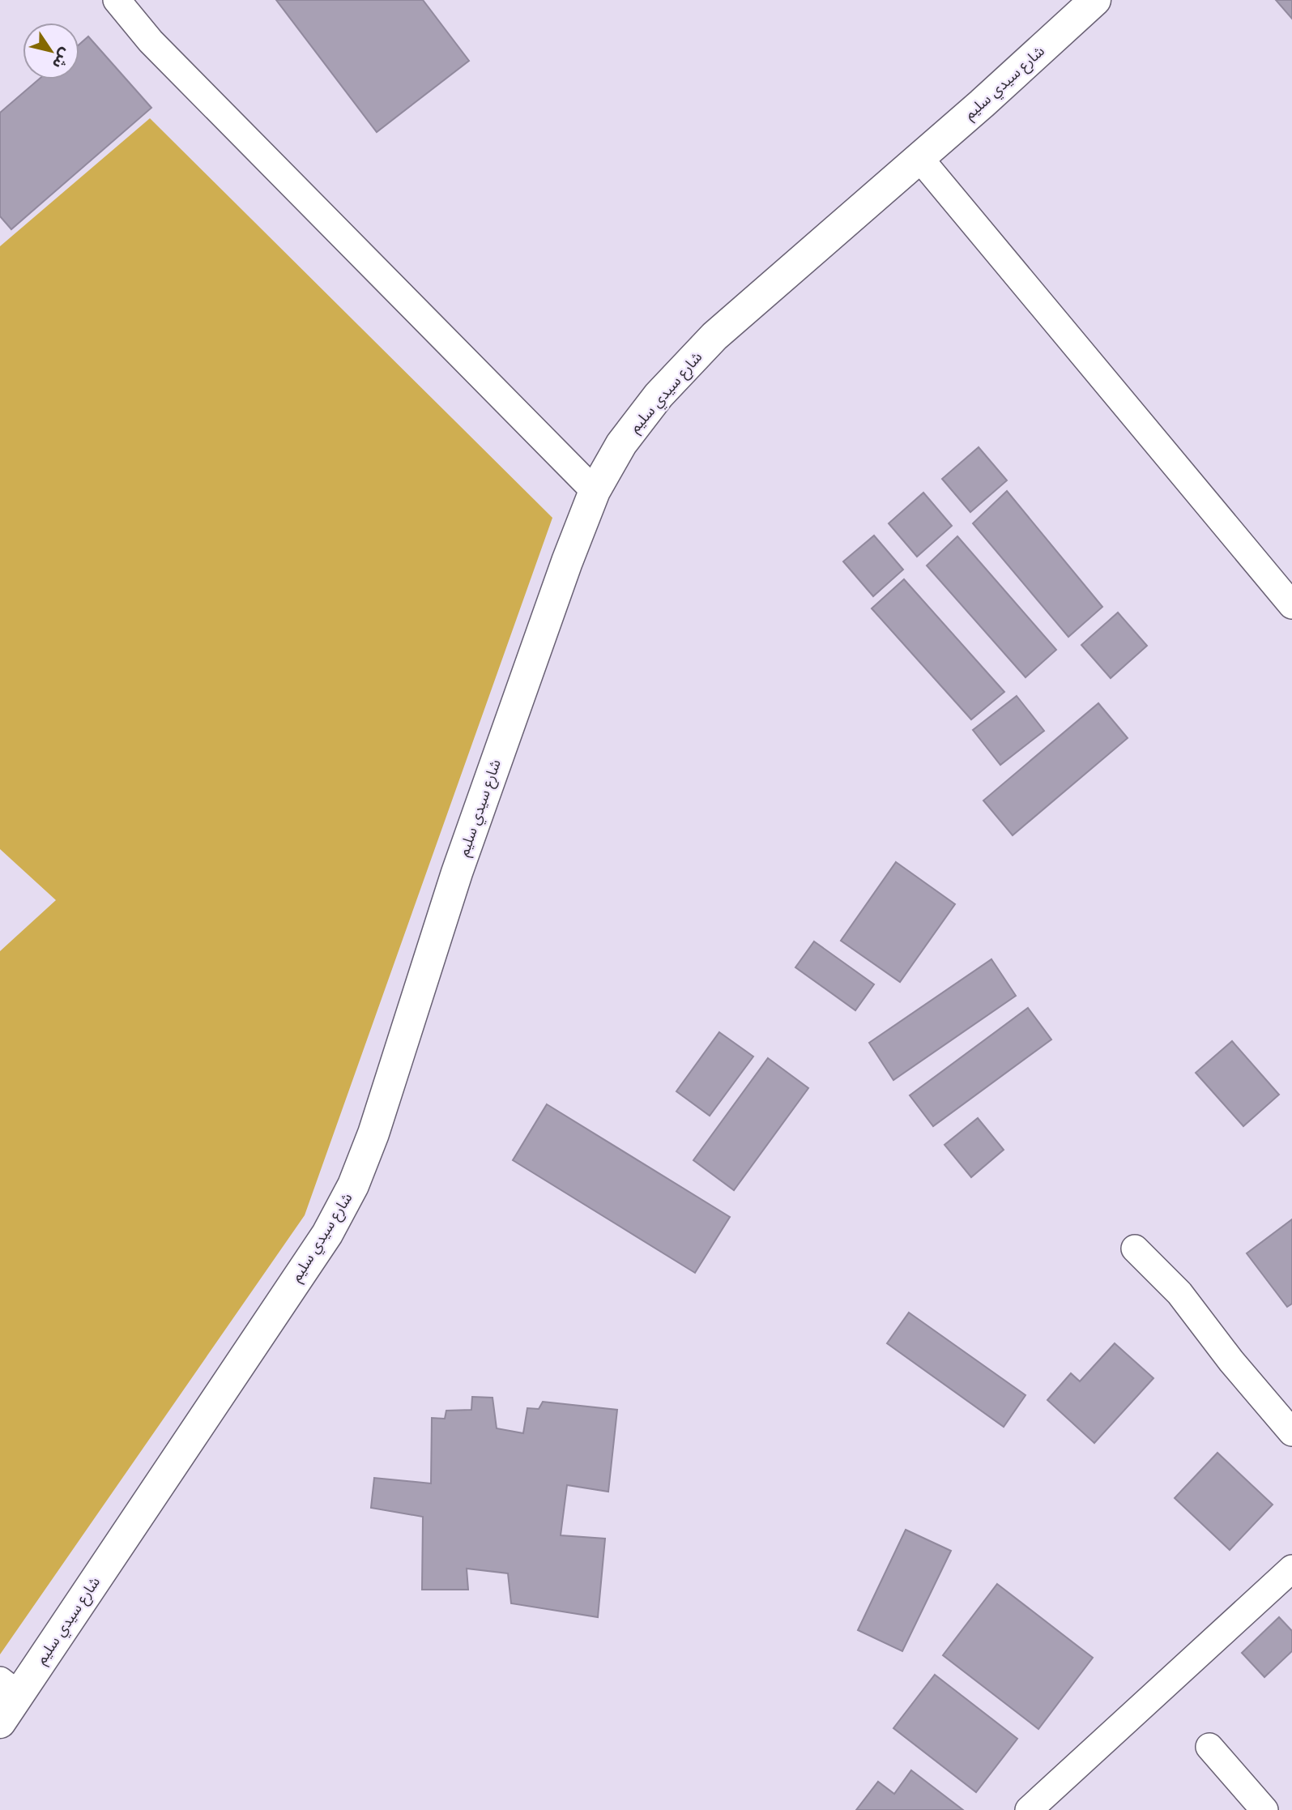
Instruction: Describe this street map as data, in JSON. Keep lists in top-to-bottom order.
{
  "streets": {
    "main road": ["شارع سيدي سليم"]
  },
  "north": "bottom right"
}
